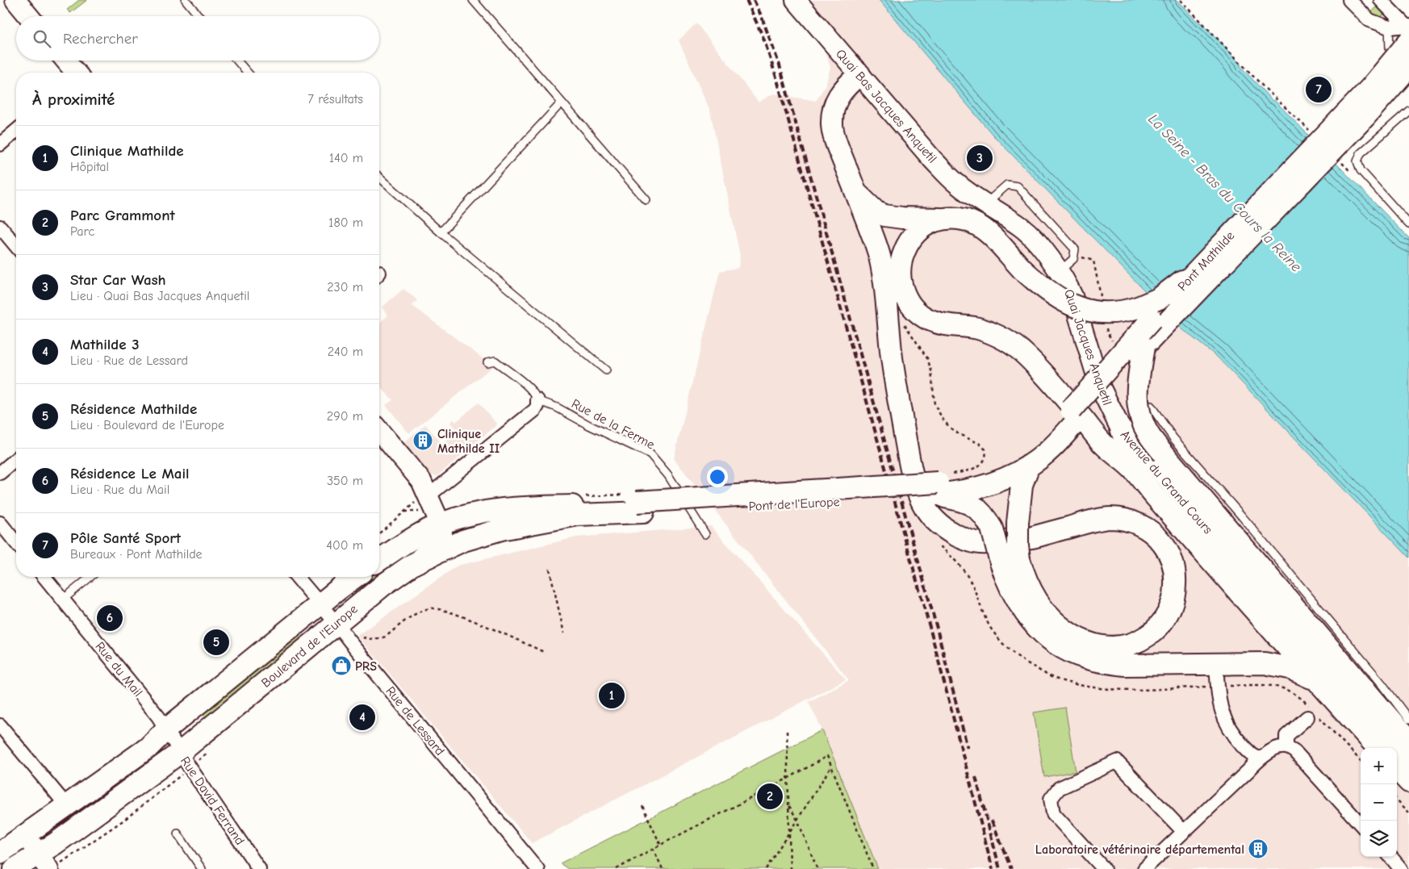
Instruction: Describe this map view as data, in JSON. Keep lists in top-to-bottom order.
{
  "streets": {
    "main road": [
      "Quai Bas Jacques Anquetil",
      "Pont Mathilde",
      "Quai Jacques Anquetil",
      "Avenue du Grand Cours",
      "Pont de l'Europe",
      "Boulevard de l'Europe"
    ],
    "street": ["Rue du Mail", "Rue de Lessard", "Rue David Ferrand"],
    "lane": ["Rue de la Ferme"]
  },
  "crossings": [
    ["Quai Bas Jacques Anquetil", "Quai Jacques Anquetil"],
    ["Quai Jacques Anquetil", "Avenue du Grand Cours"],
    ["Pont de l'Europe", "Boulevard de l'Europe"],
    ["Boulevard de l'Europe", "Rue du Mail"],
    ["Boulevard de l'Europe", "Rue de Lessard"],
    ["Boulevard de l'Europe", "Rue David Ferrand"],
    ["Rue du Mail", "Rue David Ferrand"]
  ],
  "water": ["La Seine - Bras du Cours la Reine"],
  "places": {
    "building": ["Clinique Mathilde II", "Laboratoire vétérinaire départemental"],
    "shop": ["PRS"]
  },
  "page": {
    "search": "Rechercher",
    "heading": ["À proximité", "7 résultats"],
    "pins": [
      "7",
      "3",
      "6",
      "5",
      "1",
      "4",
      "2"
    ],
    "list": [
      {
        "mark": "1",
        "name": "Clinique Mathilde",
        "note": "Hôpital",
        "value": "140 m"
      },
      {
        "mark": "2",
        "name": "Parc Grammont",
        "note": "Parc",
        "value": "180 m"
      },
      {
        "mark": "3",
        "name": "Star Car Wash",
        "note": "Lieu · Quai Bas Jacques Anquetil",
        "value": "230 m"
      },
      {
        "mark": "4",
        "name": "Mathilde 3",
        "note": "Lieu · Rue de Lessard",
        "value": "240 m"
      },
      {
        "mark": "5",
        "name": "Résidence Mathilde",
        "note": "Lieu · Boulevard de l'Europe",
        "value": "290 m"
      },
      {
        "mark": "6",
        "name": "Résidence Le Mail",
        "note": "Lieu · Rue du Mail",
        "value": "350 m"
      },
      {
        "mark": "7",
        "name": "Pôle Santé Sport",
        "note": "Bureaux · Pont Mathilde",
        "value": "400 m"
      }
    ],
    "map_buttons": ["+", "−"]
  }
}
